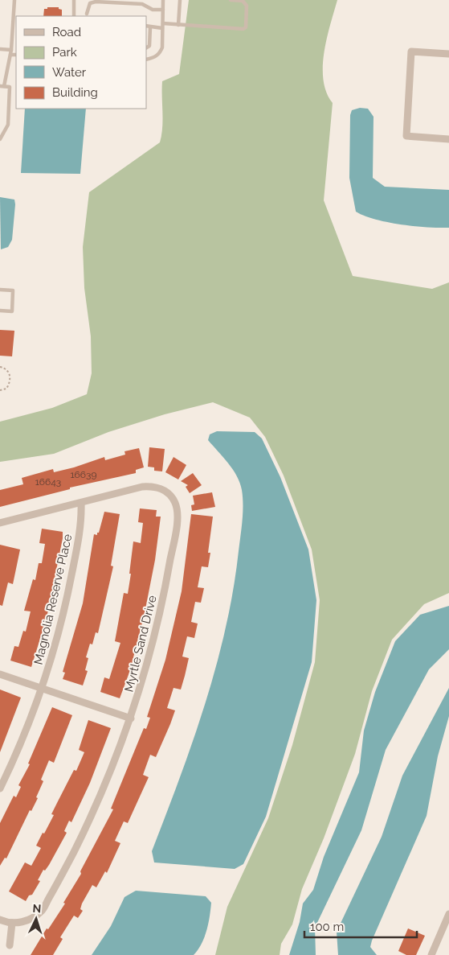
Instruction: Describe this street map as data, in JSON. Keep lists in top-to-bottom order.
{
  "streets": {
    "street": ["Magnolia Reserve Place", "Myrtle Sand Drive"]
  },
  "crossings": [
    ["Magnolia Reserve Place", "Myrtle Sand Drive"]
  ],
  "house_numbers": ["16639", "16643"],
  "legend": [
    "Road",
    "Park",
    "Water",
    "Building"
  ],
  "scale_bar": "100 m",
  "north": "top"
}
